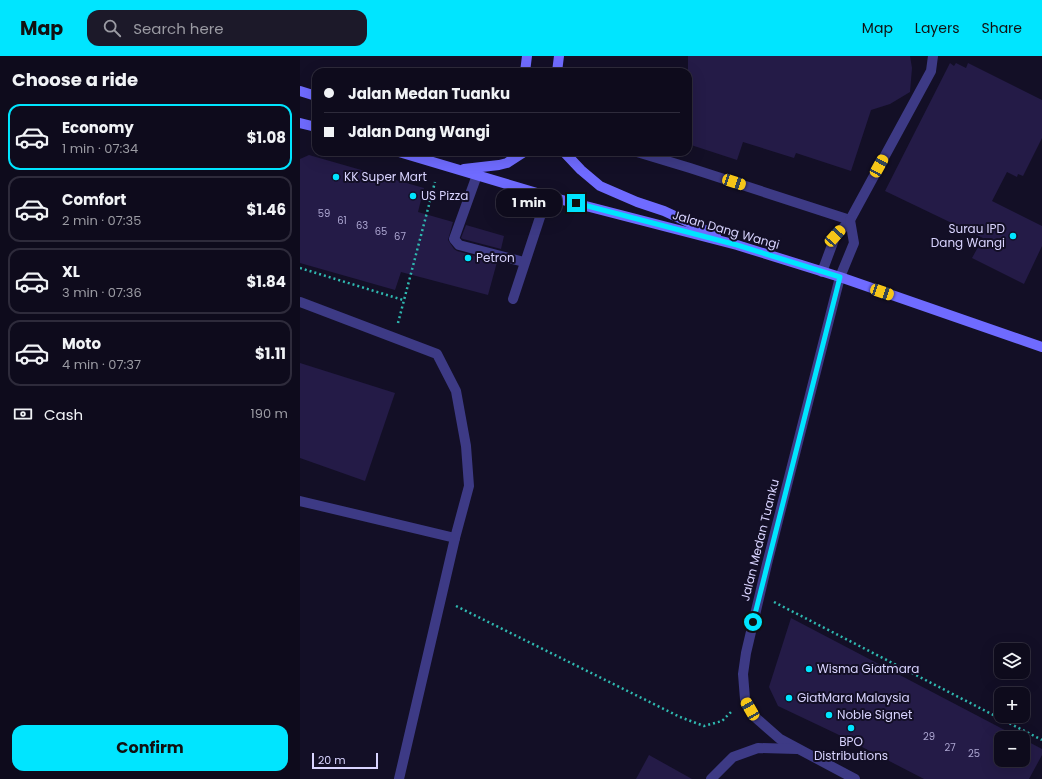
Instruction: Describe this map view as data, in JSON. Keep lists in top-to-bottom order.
{
  "streets": {
    "street": ["Jalan Dang Wangi", "Jalan Medan Tuanku"]
  },
  "crossings": [
    ["Jalan Dang Wangi", "Jalan Medan Tuanku"]
  ],
  "places": [
    "KK Super Mart",
    "US Pizza",
    "Surau IPD Dang Wangi",
    "Petron",
    "Wisma Giatmara",
    "GiatMara Malaysia",
    "Noble Signet",
    "BPO Distributions"
  ],
  "house_numbers": [
    "59",
    "61",
    "63",
    "65",
    "67",
    "29",
    "27",
    "25"
  ],
  "scale_bar": "20 m",
  "page": {
    "header": "Map",
    "search": "Search here",
    "nav": ["Map", "Layers", "Share"],
    "heading": "Choose a ride",
    "banner": ["Jalan Medan Tuanku", "Jalan Dang Wangi"],
    "list": [
      {
        "name": "Economy",
        "note": "1 min · 07:34",
        "value": "$1.08"
      },
      {
        "name": "Comfort",
        "note": "2 min · 07:35",
        "value": "$1.46"
      },
      {
        "name": "XL",
        "note": "3 min · 07:36",
        "value": "$1.84"
      },
      {
        "name": "Moto",
        "note": "4 min · 07:37",
        "value": "$1.11"
      }
    ],
    "bubble": "1 min",
    "pay": ["Cash", "190 m"],
    "map_buttons": ["+", "−"],
    "buttons": "Confirm",
    "scale": "20 m"
  }
}
